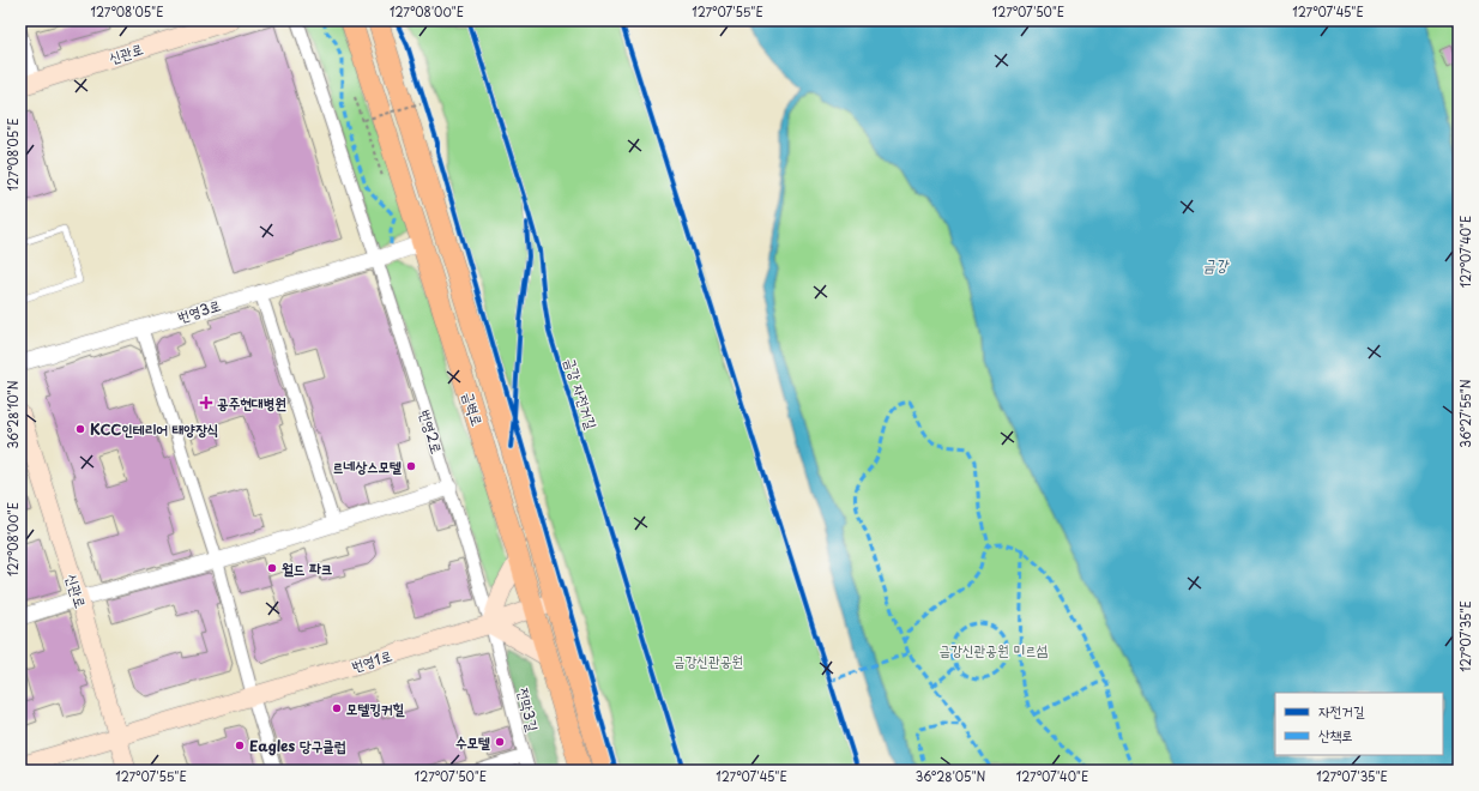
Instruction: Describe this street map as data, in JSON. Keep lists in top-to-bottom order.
{
  "streets": {
    "main road": ["신관로", "금벽로", "번영1로"],
    "street": ["번영3로", "번영2로", "전막3길"],
    "cycle path": ["금강 자전거길"]
  },
  "crossings": [
    ["신관로", "번영1로"],
    ["번영3로", "금벽로"],
    ["번영3로", "번영2로"],
    ["금벽로", "번영1로"],
    ["번영1로", "전막3길"]
  ],
  "water": ["금강"],
  "parks": ["금강신관공원 미르섬", "금강신관공원"],
  "places": {
    "health": ["공주현대병원"],
    "other": [
      "KCC인테리어 태양장식",
      "르네상스모텔",
      "월드 파크",
      "모텔킹커힐",
      "수모텔",
      "Eagles 당구클럽"
    ]
  },
  "legend": ["자전거길", "산책로"],
  "coordinates": [
    "127°08'05\"E",
    "127°08'00\"E",
    "127°07'55\"E",
    "127°07'50\"E",
    "127°07'45\"E",
    "127°07'40\"E",
    "36°27'55\"N",
    "36°28'10\"N",
    "127°07'35\"E",
    "36°28'05\"N"
  ]
}
